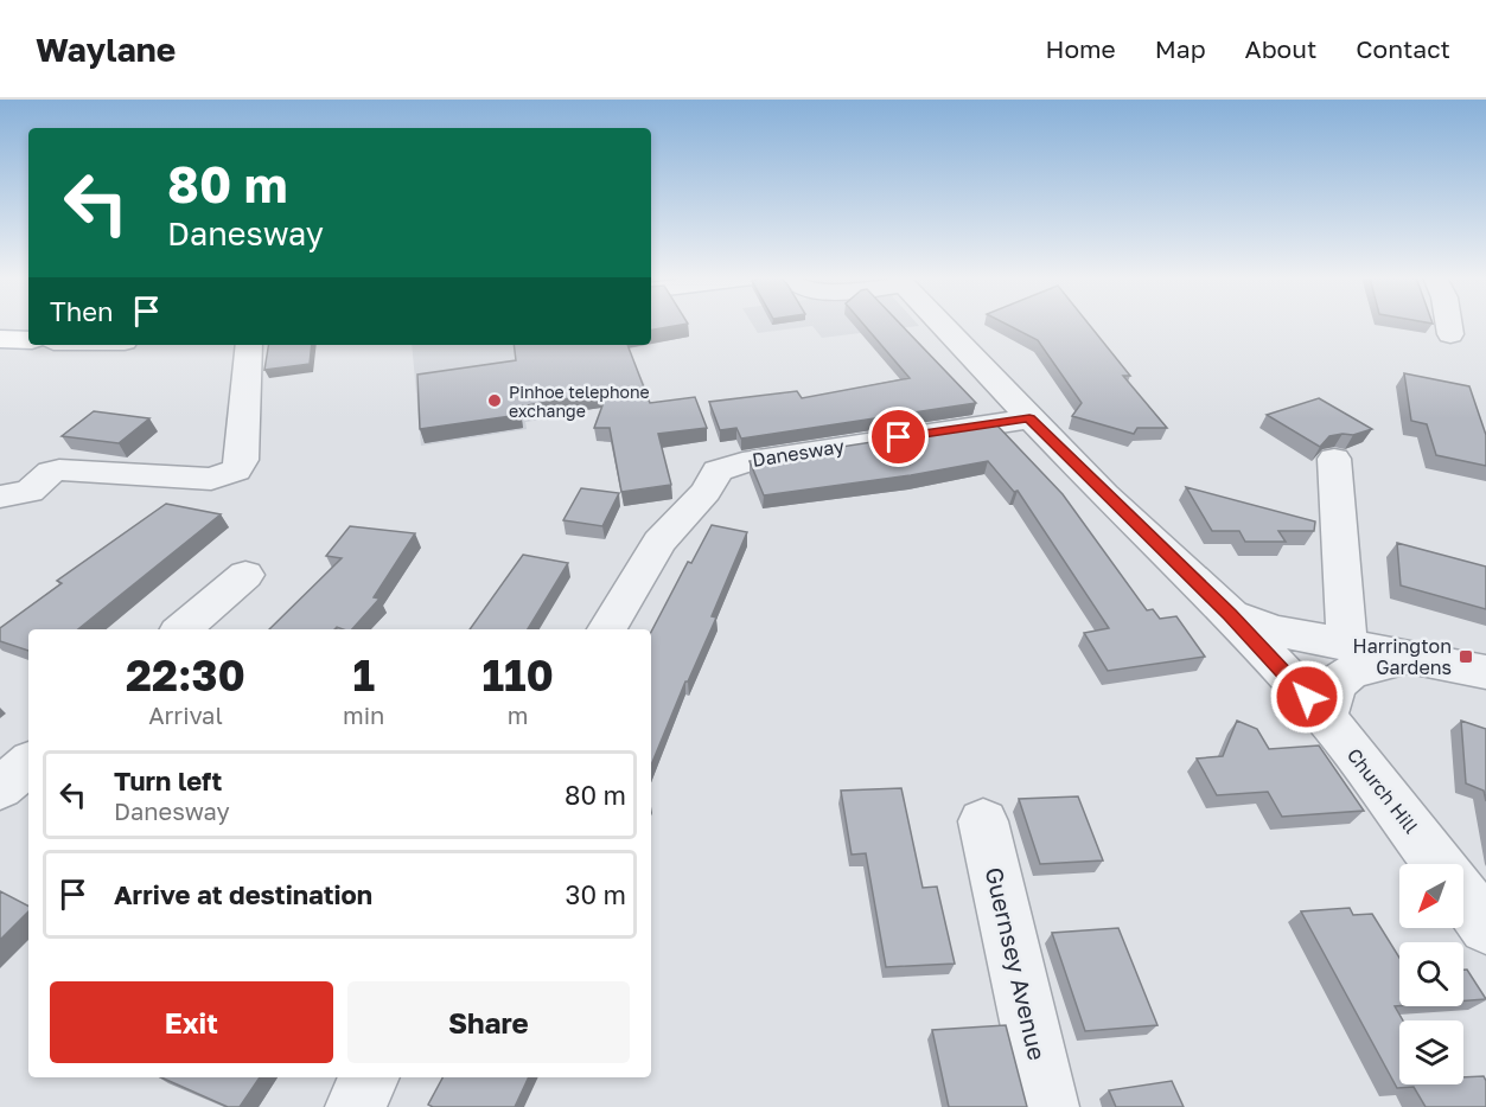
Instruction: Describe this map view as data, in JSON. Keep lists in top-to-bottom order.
{
  "streets": {
    "street": ["Danesway", "Church Hill", "Guernsey Avenue"]
  },
  "crossings": [
    ["Danesway", "Church Hill"]
  ],
  "places": {
    "other": ["Pinhoe telephone exchange"],
    "transit": ["Harrington Gardens"]
  },
  "north": "bottom left",
  "page": {
    "header": "Waylane",
    "nav": [
      "Home",
      "Map",
      "About",
      "Contact"
    ],
    "turn": ["80 m", "Danesway"],
    "then": "Then",
    "eta": [
      "22:30",
      "Arrival",
      "1",
      "min",
      "110",
      "m"
    ],
    "list": [
      {
        "name": "Turn left",
        "note": "Danesway",
        "value": "80 m"
      },
      {
        "name": "Arrive at destination",
        "value": "30 m"
      }
    ],
    "buttons": ["Exit", "Share"]
  }
}
